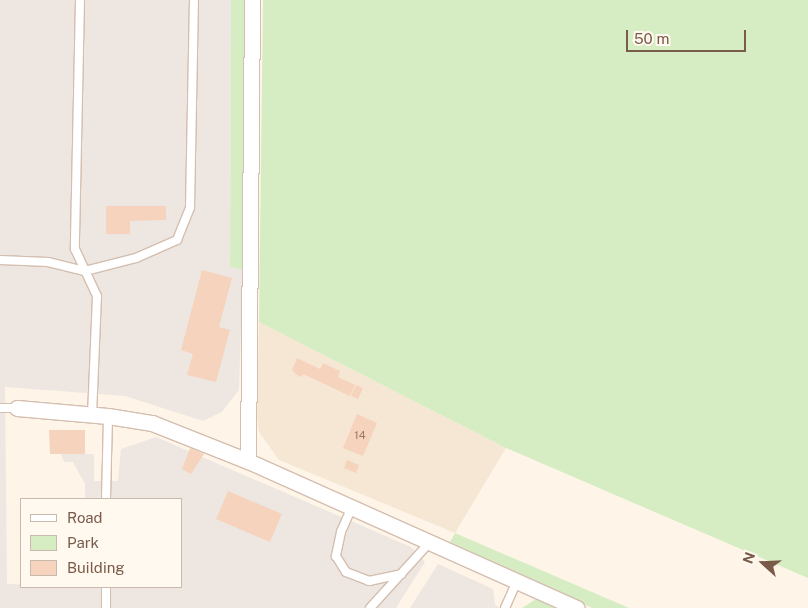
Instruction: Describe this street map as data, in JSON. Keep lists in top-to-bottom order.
{
  "house_numbers": ["14"],
  "legend": ["Road", "Park", "Building"],
  "scale_bar": "50 m",
  "north": "left"
}
